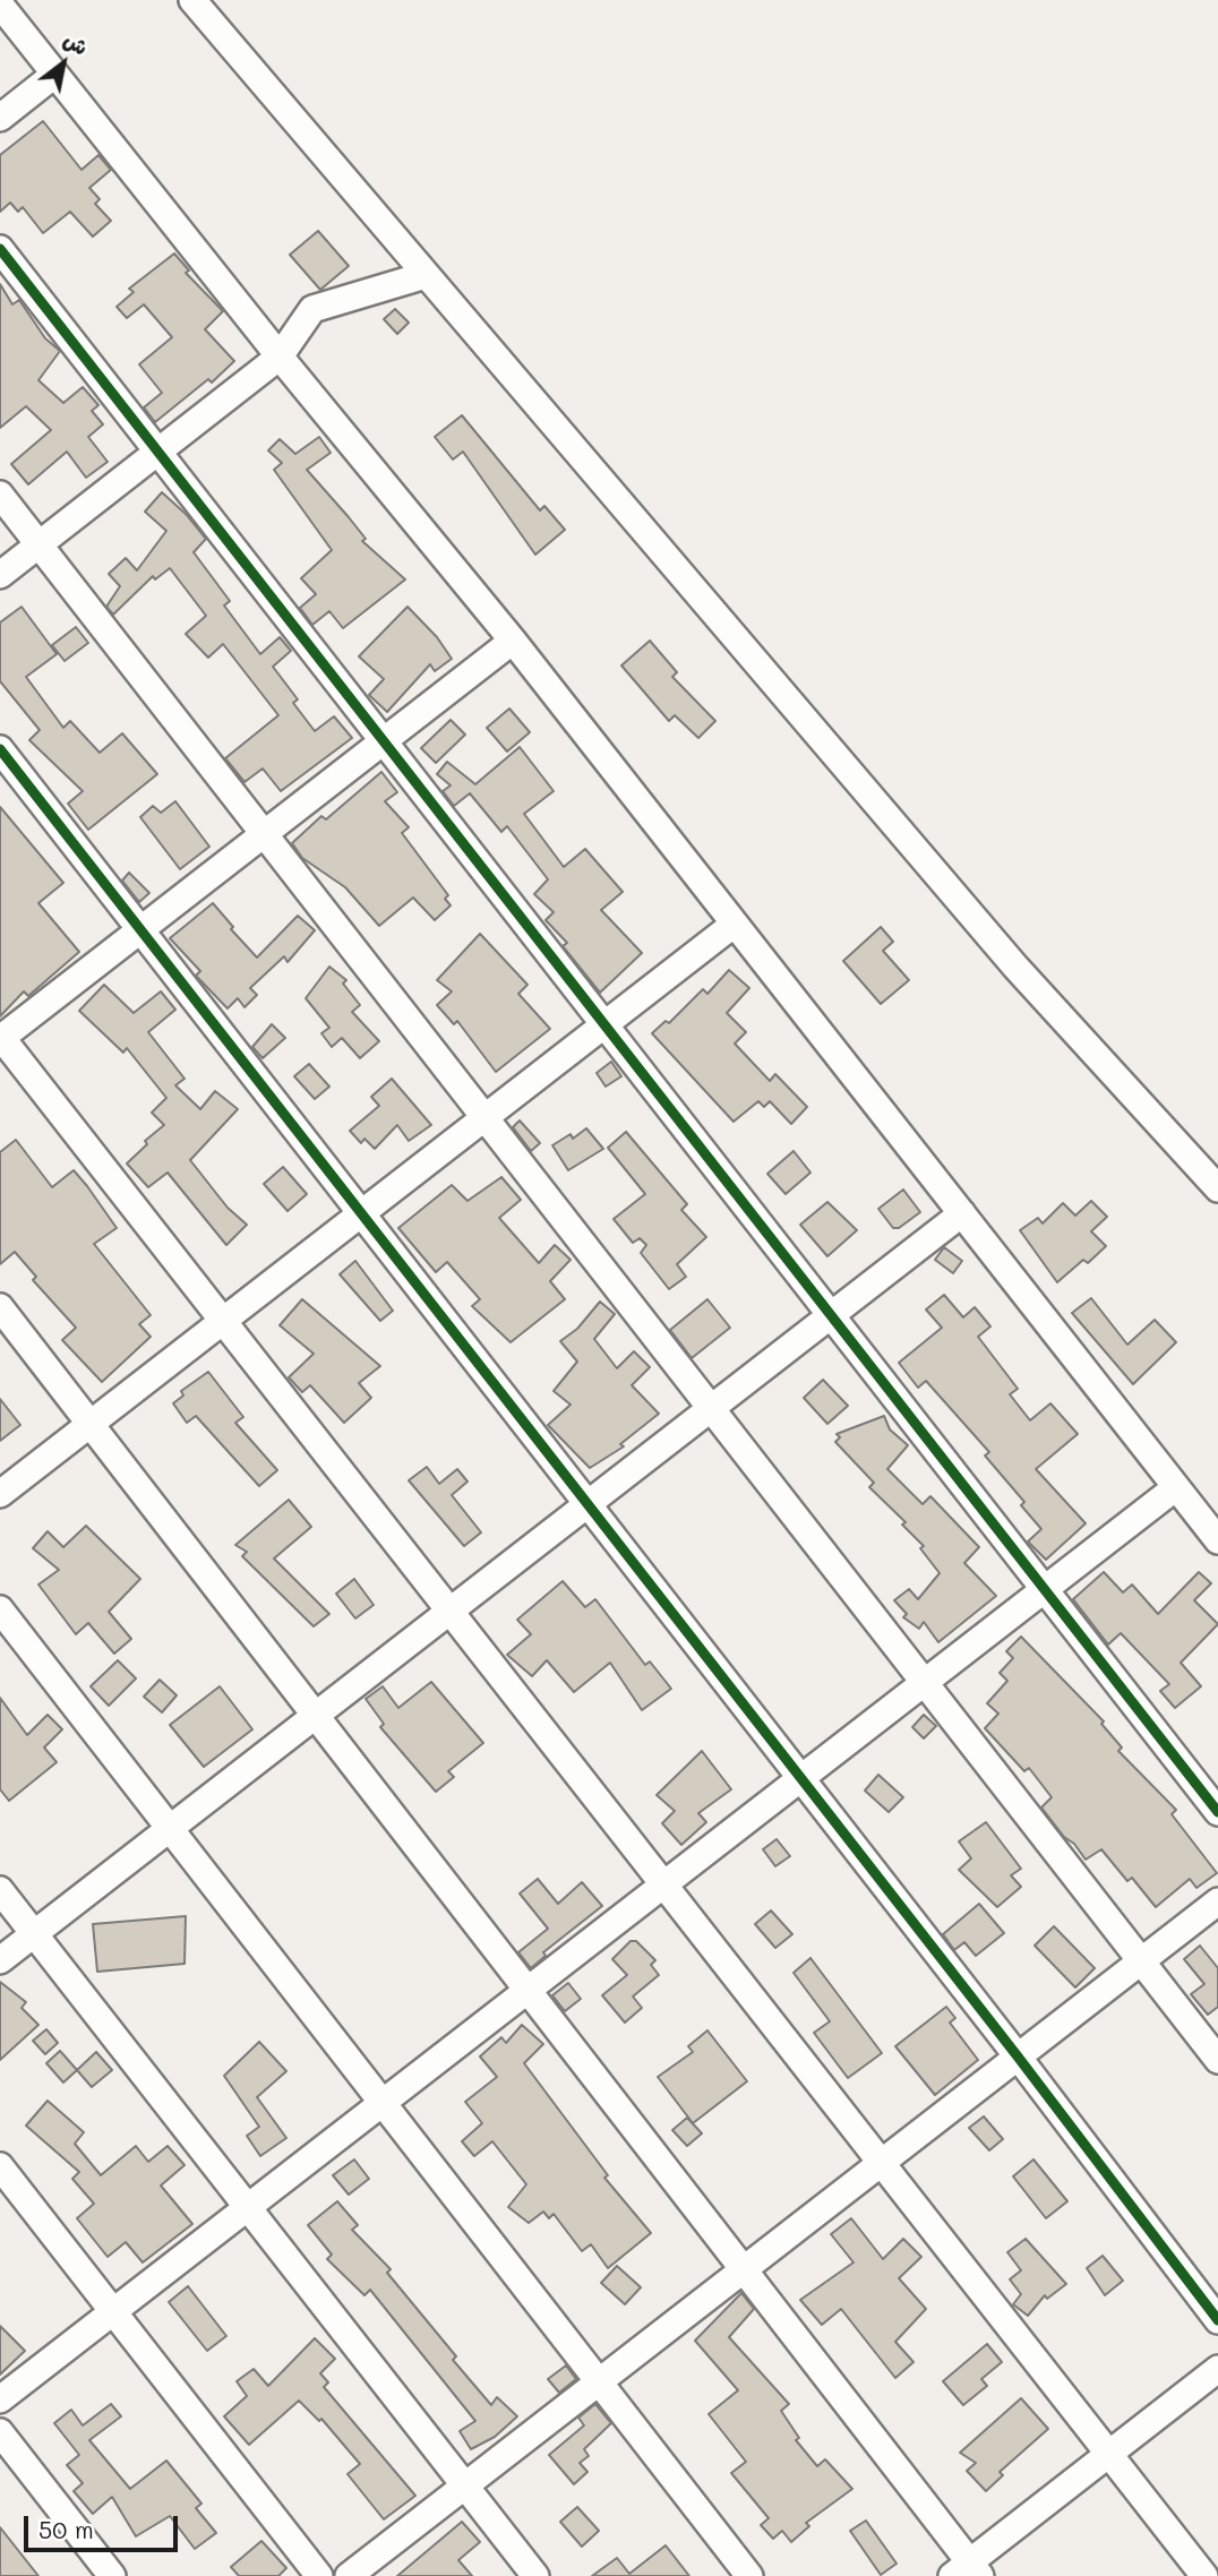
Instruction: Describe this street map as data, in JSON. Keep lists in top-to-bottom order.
{
  "scale_bar": "50 m",
  "north": "top right"
}
